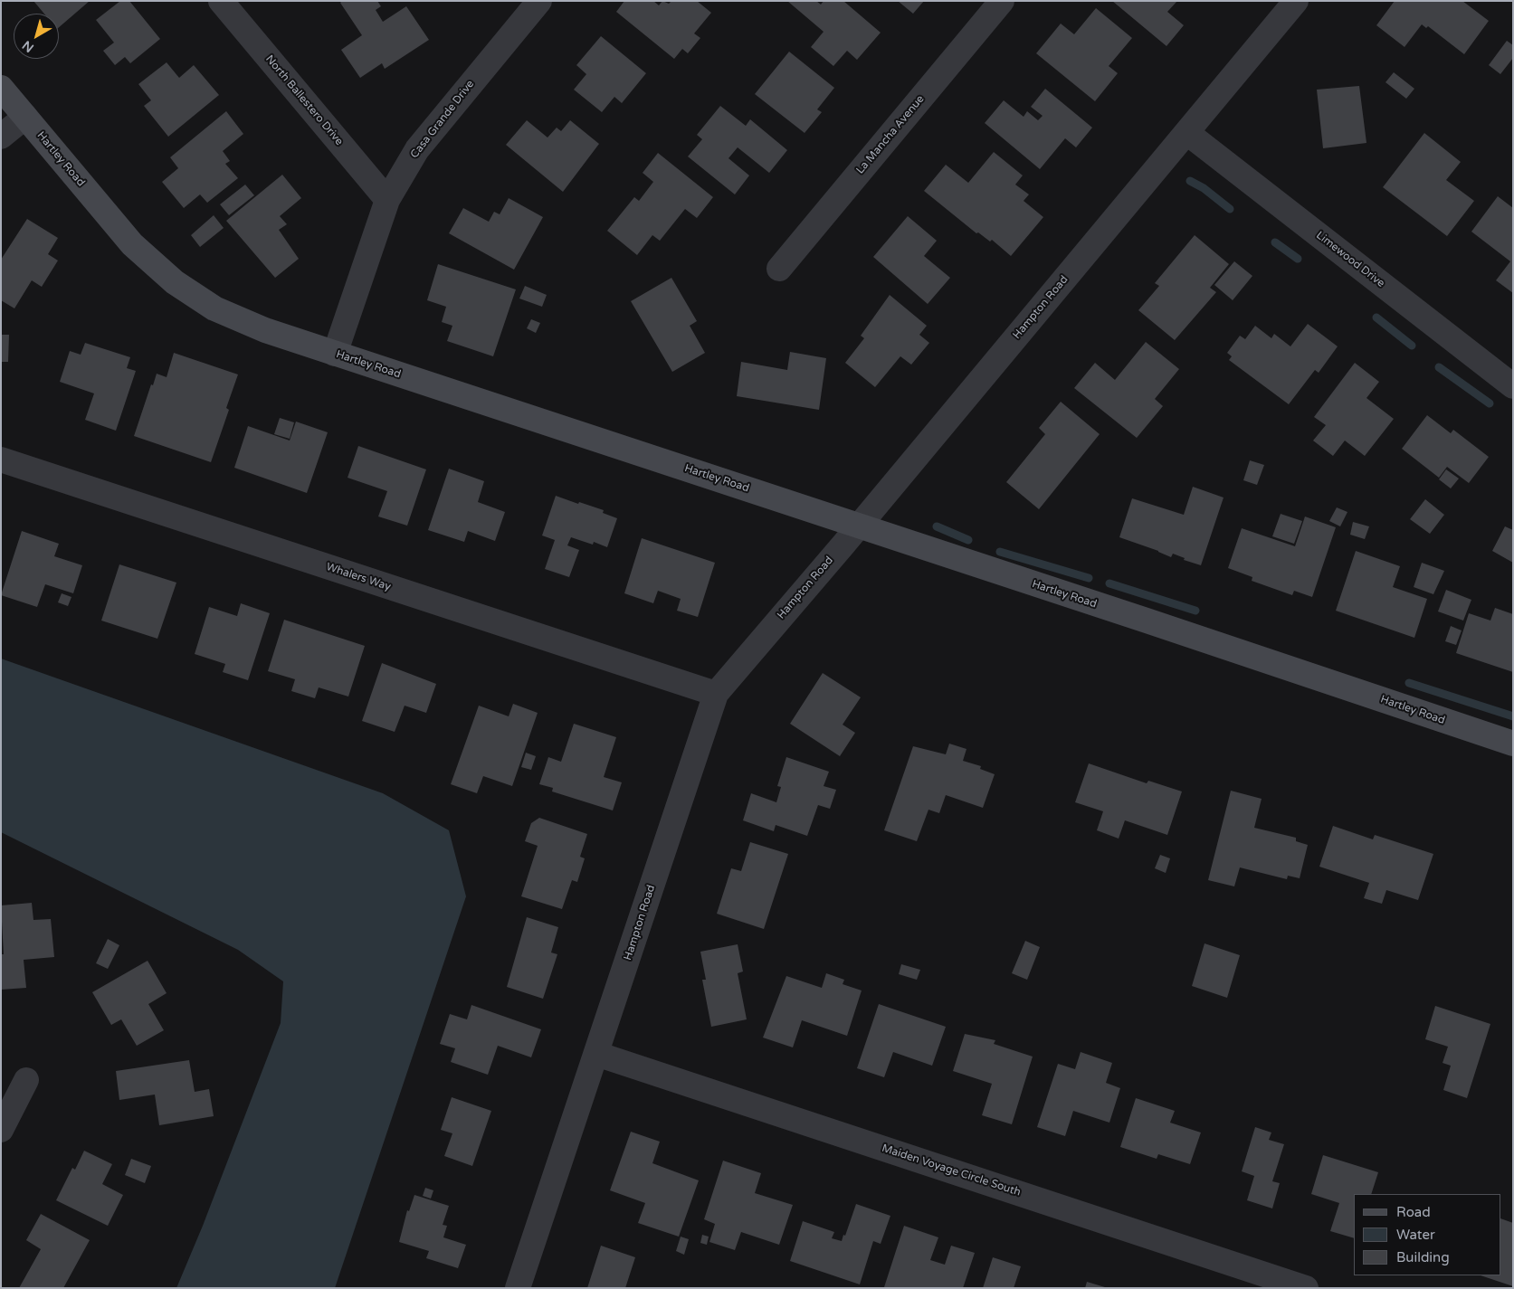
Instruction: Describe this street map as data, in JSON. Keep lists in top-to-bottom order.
{
  "streets": {
    "street": [
      "North Ballestero Drive",
      "Casa Grande Drive",
      "La Mancha Avenue",
      "Hartley Road",
      "Limewood Drive",
      "Hampton Road",
      "Whalers Way",
      "Maiden Voyage Circle South"
    ]
  },
  "crossings": [
    ["North Ballestero Drive", "Casa Grande Drive"],
    ["Casa Grande Drive", "Hartley Road"],
    ["Hartley Road", "Hampton Road"],
    ["Limewood Drive", "Hampton Road"],
    ["Hampton Road", "Whalers Way"],
    ["Hampton Road", "Maiden Voyage Circle South"]
  ],
  "legend": ["Road", "Water", "Building"],
  "north": "bottom left"
}
